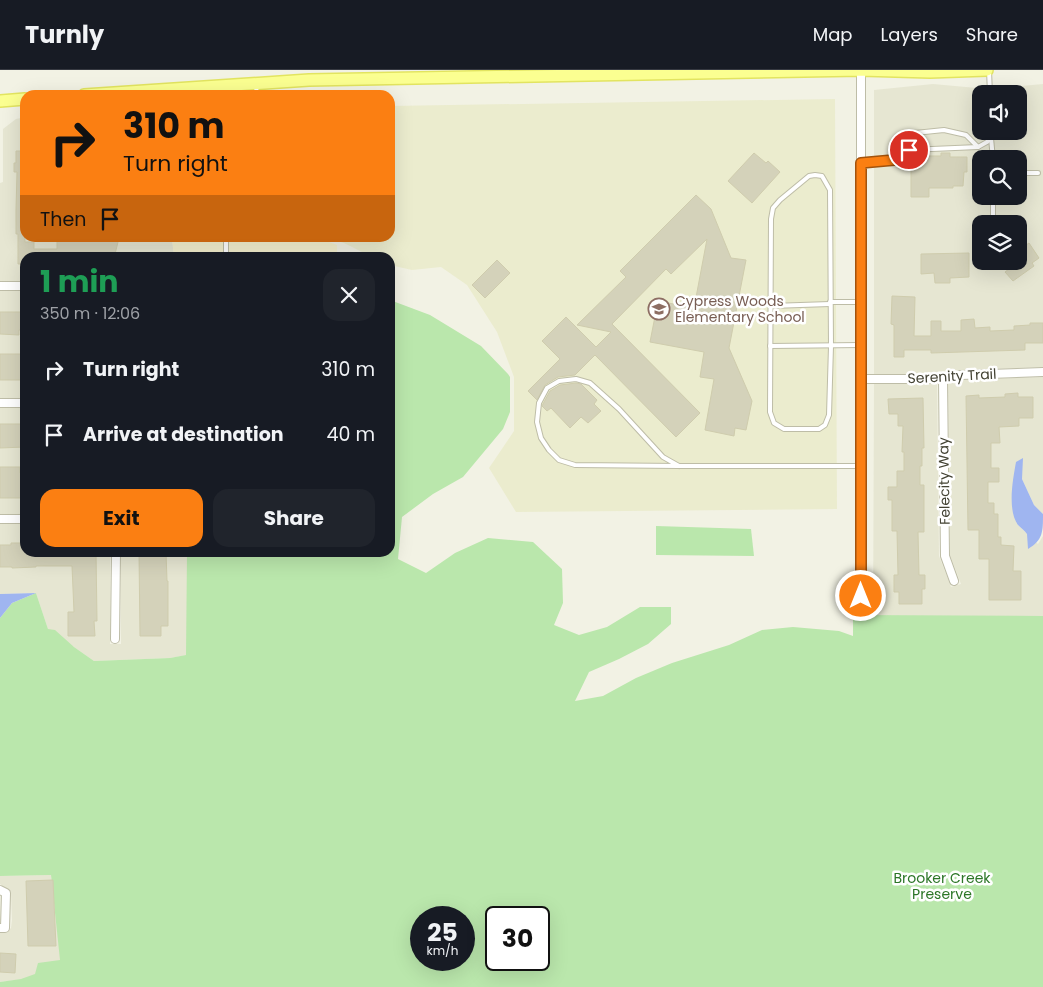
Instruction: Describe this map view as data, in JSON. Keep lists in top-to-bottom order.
{
  "streets": {
    "street": ["Serenity Trail", "Felecity Way"]
  },
  "crossings": [
    ["Serenity Trail", "Felecity Way"]
  ],
  "parks": ["Brooker Creek Preserve"],
  "places": {
    "school or university": ["Cypress Woods Elementary School"]
  },
  "page": {
    "header": "Turnly",
    "nav": ["Map", "Layers", "Share"],
    "turn": ["310 m", "Turn right"],
    "then": "Then",
    "heading": ["1 min", "350 m · 12:06"],
    "list": [
      {
        "name": "Turn right",
        "value": "310 m"
      },
      {
        "name": "Arrive at destination",
        "value": "40 m"
      }
    ],
    "buttons": ["Exit", "Share"],
    "speed": "25 km/h",
    "limit": "30"
  }
}
